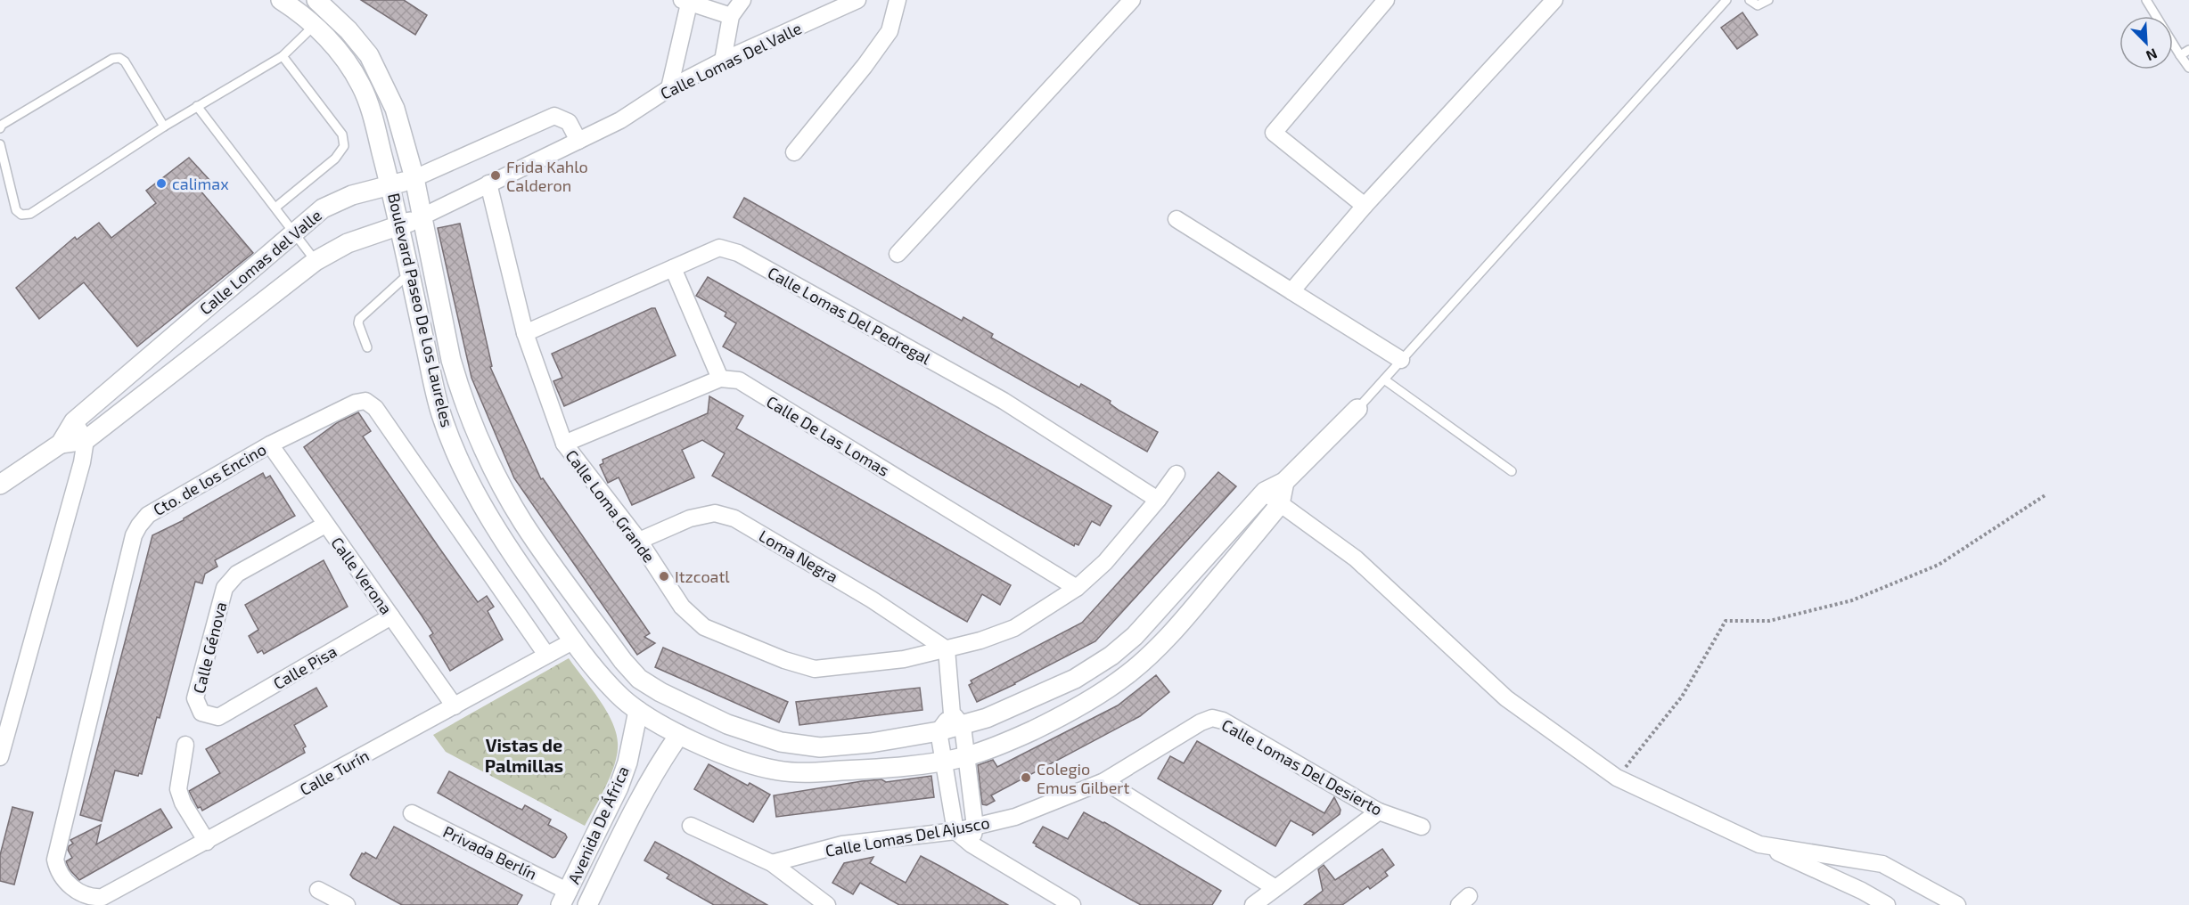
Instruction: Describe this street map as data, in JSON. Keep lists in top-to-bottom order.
{
  "streets": {
    "street": [
      "Calle Lomas Del Valle",
      "Calle Lomas del Valle",
      "Boulevard Paseo De Los Laureles",
      "Calle Lomas Del Pedregal",
      "Calle De Las Lomas",
      "Cto. de los Encino",
      "Calle Loma Grande",
      "Loma Negra",
      "Calle Verona",
      "Calle Génova",
      "Calle Pisa",
      "Calle Lomas Del Desierto",
      "Calle Turín",
      "Avenida De África",
      "Calle Lomas Del Ajusco",
      "Privada Berlín"
    ]
  },
  "crossings": [
    ["Calle Lomas Del Valle", "Calle Lomas del Valle"],
    ["Calle Lomas del Valle", "Boulevard Paseo De Los Laureles"],
    ["Calle Lomas del Valle", "Calle Loma Grande"],
    ["Boulevard Paseo De Los Laureles", "Calle Turín"],
    ["Boulevard Paseo De Los Laureles", "Avenida De África"],
    ["Calle Lomas Del Pedregal", "Calle Loma Grande"],
    ["Calle De Las Lomas", "Calle Loma Grande"],
    ["Cto. de los Encino", "Calle Verona"],
    ["Cto. de los Encino", "Calle Turín"],
    ["Calle Loma Grande", "Loma Negra"],
    ["Calle Verona", "Calle Génova"],
    ["Calle Verona", "Calle Pisa"],
    ["Calle Verona", "Calle Turín"],
    ["Calle Génova", "Calle Pisa"],
    ["Calle Lomas Del Desierto", "Calle Lomas Del Ajusco"],
    ["Avenida De África", "Privada Berlín"]
  ],
  "districts": ["Vistas de Palmillas"],
  "places": [
    "Frida Kahlo Calderon",
    "calimax",
    "Itzcoatl",
    "Colegio Emus Gilbert"
  ],
  "north": "bottom right"
}
